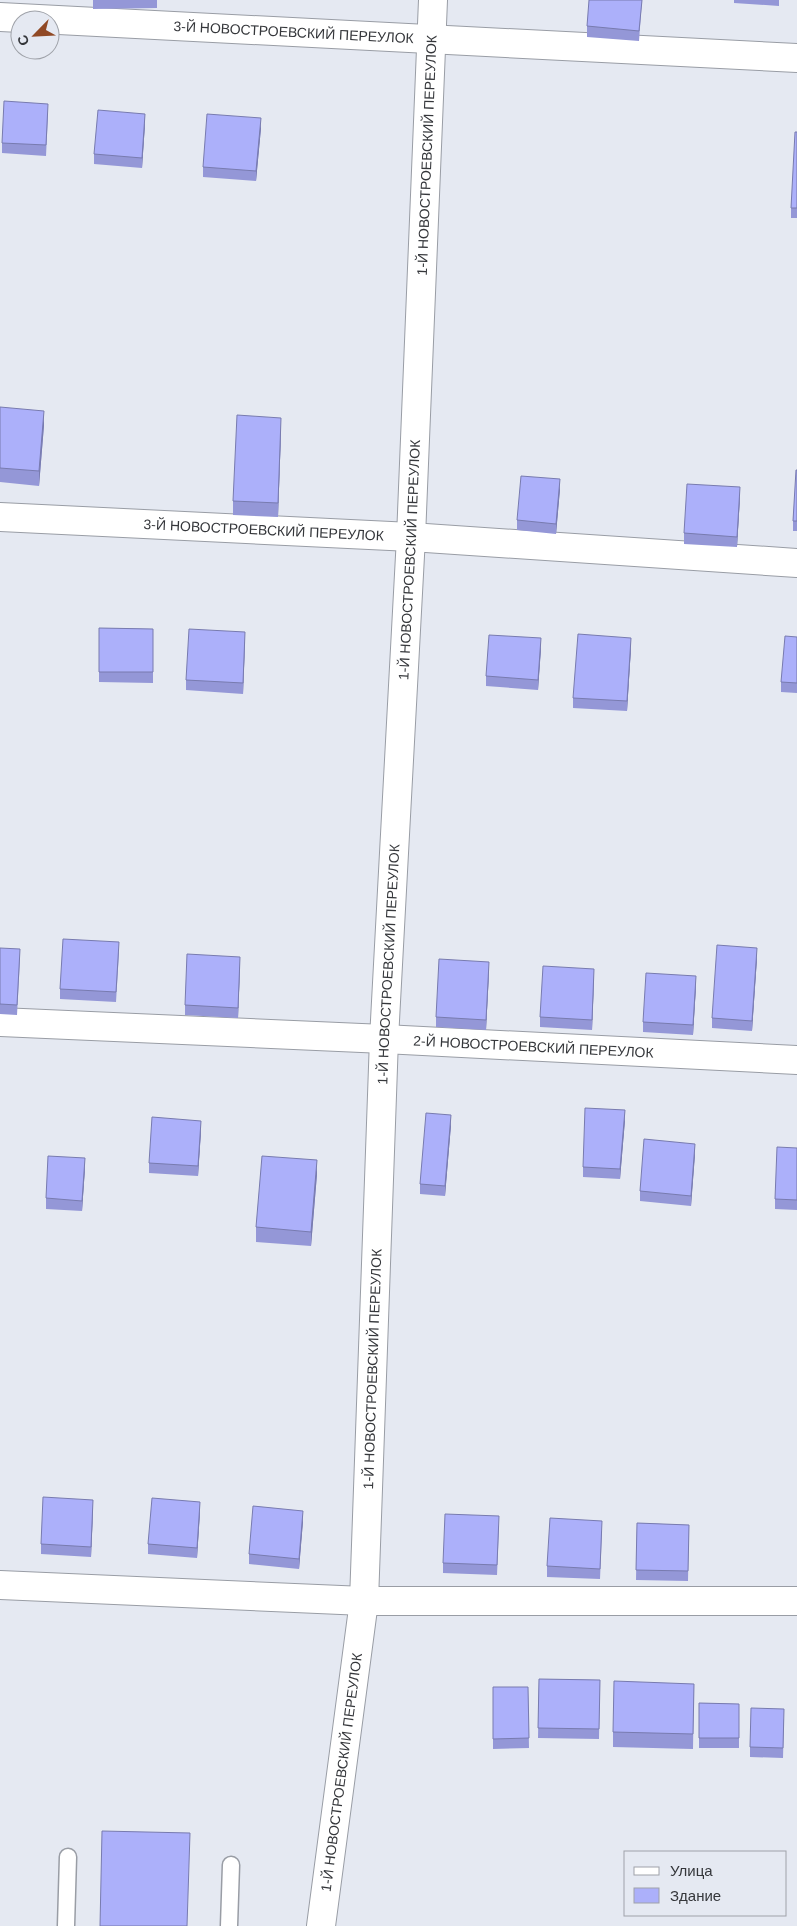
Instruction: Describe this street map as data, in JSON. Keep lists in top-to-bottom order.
{
  "streets": {
    "street": ["3-Й НОВОСТРОЕВСКИЙ ПЕРЕУЛОК", "1-Й НОВОСТРОЕВСКИЙ ПЕРЕУЛОК", "2-Й НОВОСТРОЕВСКИЙ ПЕРЕУЛОК"]
  },
  "crossings": [
    ["3-Й НОВОСТРОЕВСКИЙ ПЕРЕУЛОК", "1-Й НОВОСТРОЕВСКИЙ ПЕРЕУЛОК"],
    ["1-Й НОВОСТРОЕВСКИЙ ПЕРЕУЛОК", "2-Й НОВОСТРОЕВСКИЙ ПЕРЕУЛОК"]
  ],
  "legend": ["Улица", "Здание"],
  "north": "bottom left"
}
